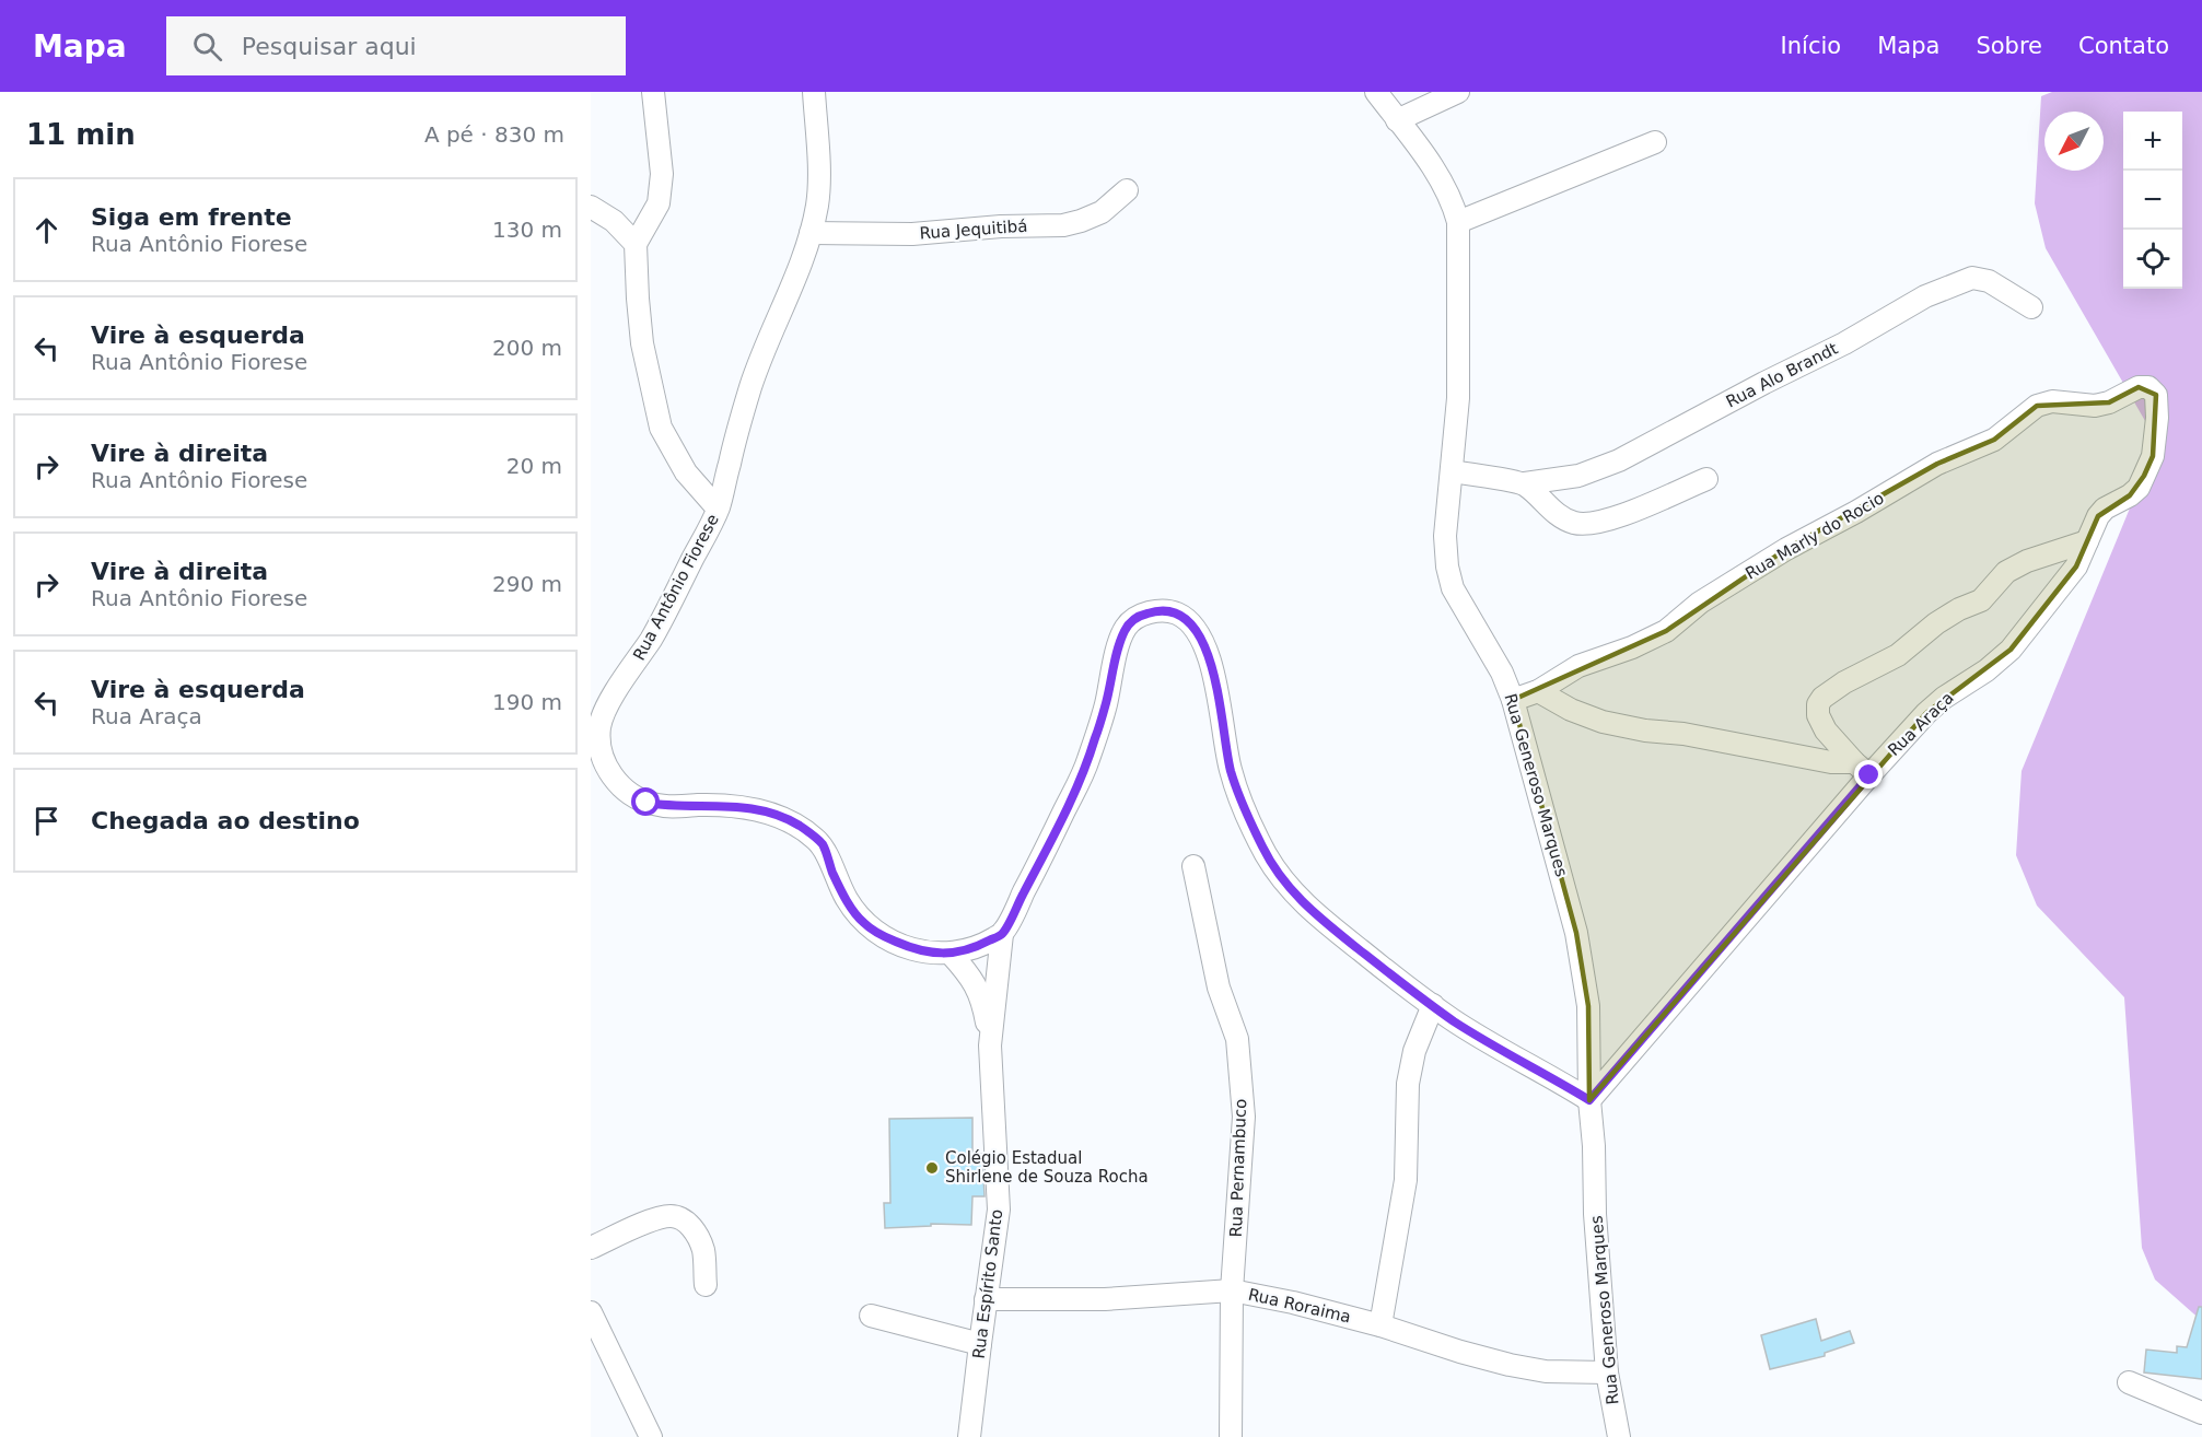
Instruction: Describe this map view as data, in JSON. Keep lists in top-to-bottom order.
{
  "streets": {
    "street": [
      "Rua Jequitibá",
      "Rua Alo Brandt",
      "Rua Marly do Rocio",
      "Rua Antônio Fiorese",
      "Rua Araça",
      "Rua Generoso Marques",
      "Rua Pernambuco",
      "Rua Espírito Santo",
      "Rua Roraima"
    ]
  },
  "crossings": [
    ["Rua Jequitibá", "Rua Antônio Fiorese"],
    ["Rua Alo Brandt", "Rua Generoso Marques"],
    ["Rua Marly do Rocio", "Rua Araça"],
    ["Rua Marly do Rocio", "Rua Generoso Marques"],
    ["Rua Antônio Fiorese", "Rua Espírito Santo"],
    ["Rua Araça", "Rua Generoso Marques"],
    ["Rua Generoso Marques", "Rua Roraima"],
    ["Rua Pernambuco", "Rua Roraima"],
    ["Rua Espírito Santo", "Rua Roraima"]
  ],
  "places": ["Colégio Estadual Shirlene de Souza Rocha"],
  "north": "bottom left",
  "page": {
    "header": "Mapa",
    "search": "Pesquisar aqui",
    "nav": [
      "Início",
      "Mapa",
      "Sobre",
      "Contato"
    ],
    "heading": ["11 min", "A pé · 830 m"],
    "map_buttons": ["+", "−"],
    "list": [
      ["Siga em frente", "Rua Antônio Fiorese", "130 m"],
      ["Vire à esquerda", "Rua Antônio Fiorese", "200 m"],
      ["Vire à direita", "Rua Antônio Fiorese", "20 m"],
      ["Vire à direita", "Rua Antônio Fiorese", "290 m"],
      ["Vire à esquerda", "Rua Araça", "190 m"],
      "Chegada ao destino"
    ]
  }
}
